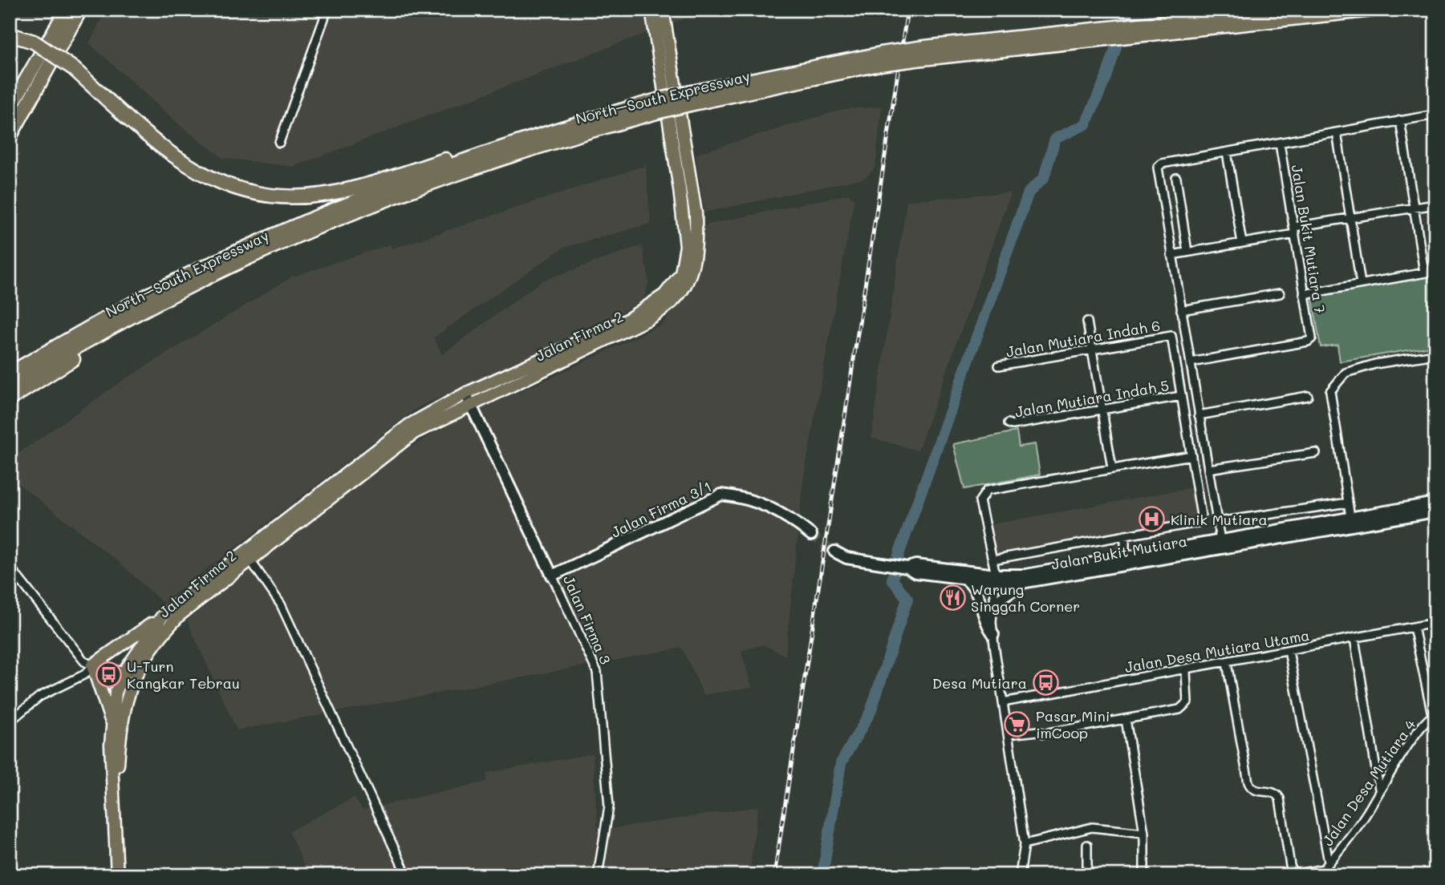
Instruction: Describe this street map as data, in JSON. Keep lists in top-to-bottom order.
{
  "streets": {
    "highway": ["North–South Expressway"],
    "main road": ["Jalan Firma 2"],
    "street": [
      "Jalan Bukit Mutiara 7",
      "Jalan Mutiara Indah 6",
      "Jalan Mutiara Indah 5",
      "Jalan Firma 3/1",
      "Jalan Bukit Mutiara",
      "Jalan Firma 3",
      "Jalan Desa Mutiara Utama",
      "Jalan Desa Mutiara 4"
    ]
  },
  "crossings": [
    ["Jalan Firma 2", "Jalan Firma 3"],
    ["Jalan Mutiara Indah 6", "Jalan Mutiara Indah 5"],
    ["Jalan Firma 3/1", "Jalan Firma 3"],
    ["Jalan Desa Mutiara Utama", "Jalan Desa Mutiara 4"]
  ],
  "places": {
    "hospital": ["Klinik Mutiara"],
    "restaurant": ["Warung Singgah Corner"],
    "bus stop": ["U-Turn Kangkar Tebrau", "Desa Mutiara"],
    "supermarket": ["Pasar Mini imCoop"]
  }
}
